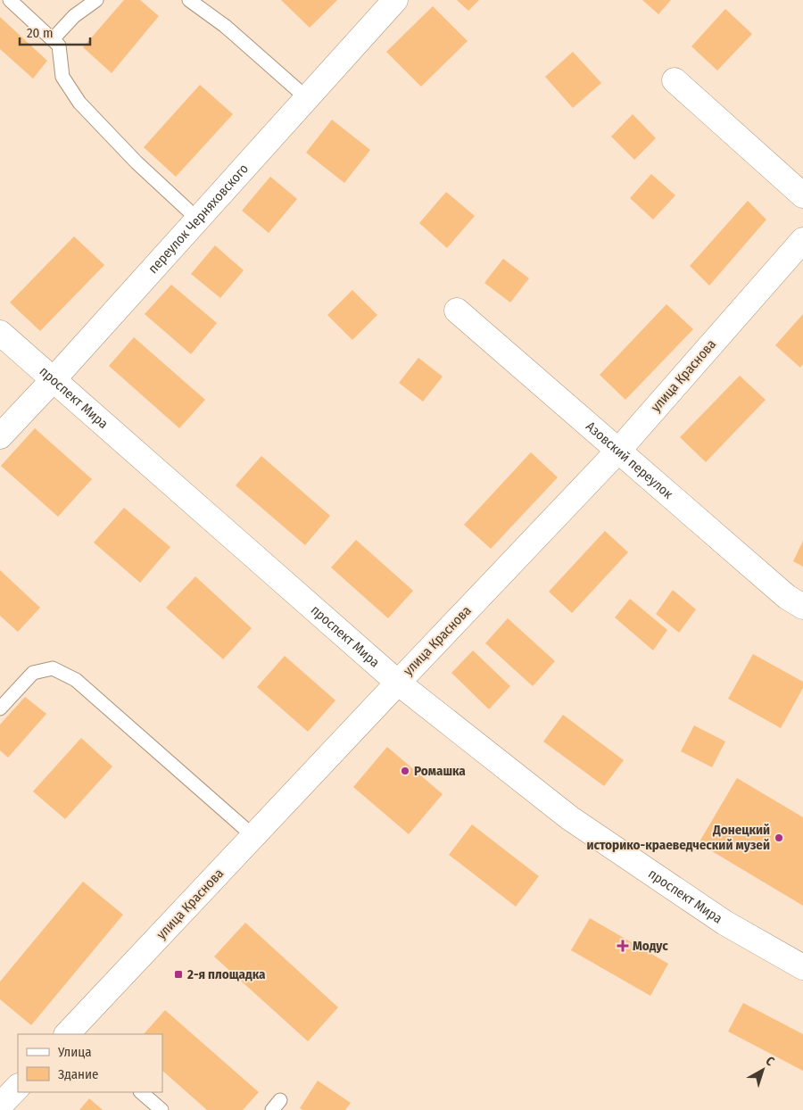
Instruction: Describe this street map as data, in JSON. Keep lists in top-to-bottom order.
{
  "streets": {
    "street": [
      "переулок Черняховского",
      "улица Краснова",
      "проспект Мира",
      "Азовский переулок"
    ]
  },
  "crossings": [
    ["переулок Черняховского", "проспект Мира"],
    ["улица Краснова", "проспект Мира"],
    ["улица Краснова", "Азовский переулок"]
  ],
  "places": {
    "other": ["Ромашка", "Донецкий историко-краеведческий музей"],
    "health": ["Модус"],
    "transit": ["2-я площадка"]
  },
  "legend": ["Улица", "Здание"],
  "scale_bar": "20 m",
  "north": "top right"
}
